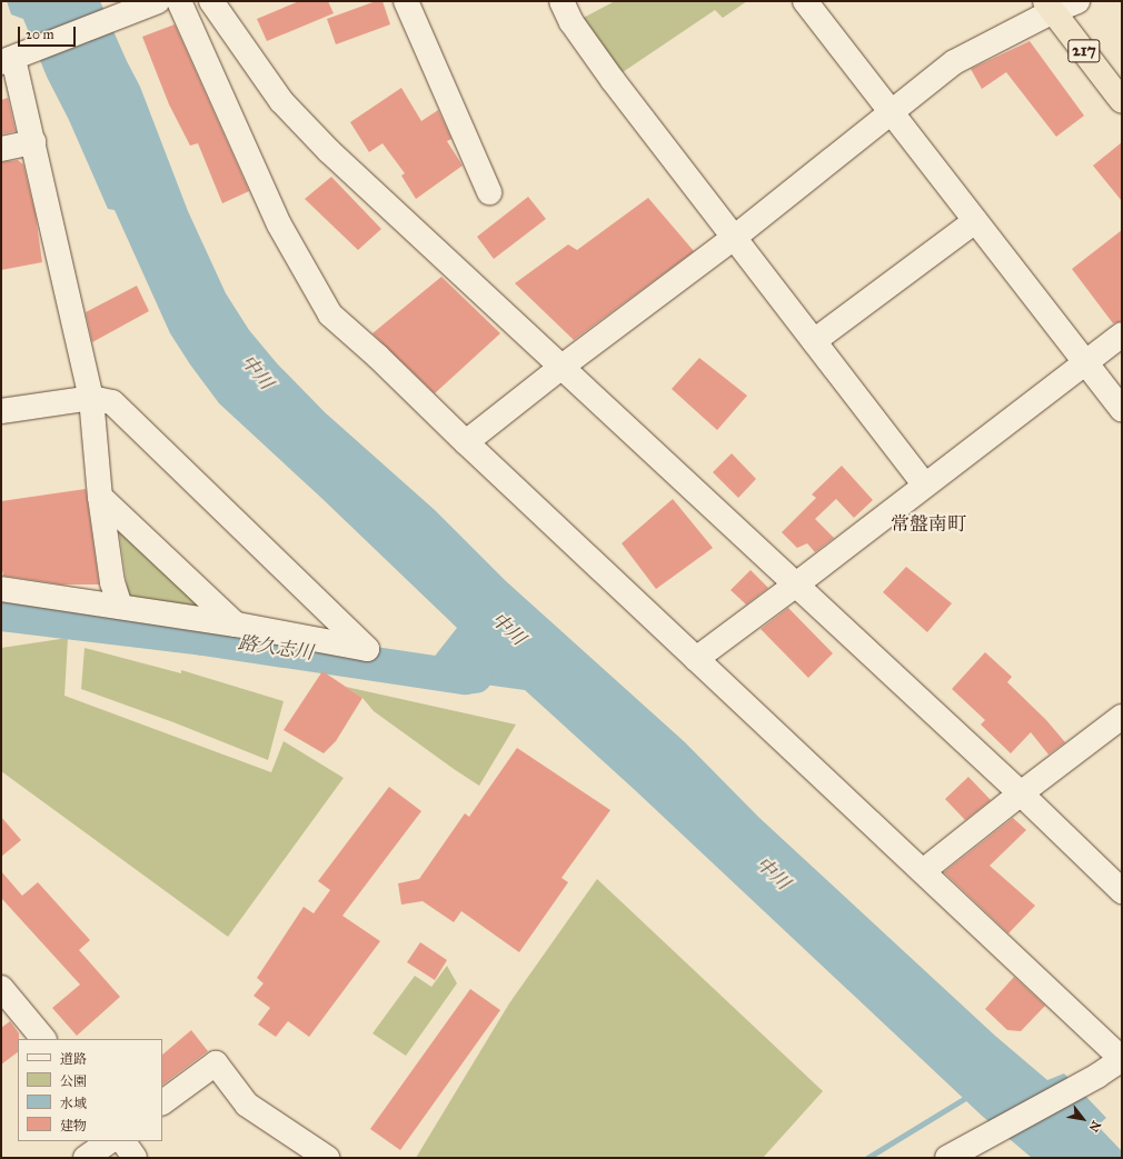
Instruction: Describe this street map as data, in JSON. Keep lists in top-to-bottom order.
{
  "streets": {
    "highway": ["217"]
  },
  "districts": ["常盤南町"],
  "water": ["中川", "路久志川"],
  "legend": [
    "道路",
    "公園",
    "水域",
    "建物"
  ],
  "scale_bar": "20 m",
  "north": "bottom right"
}
